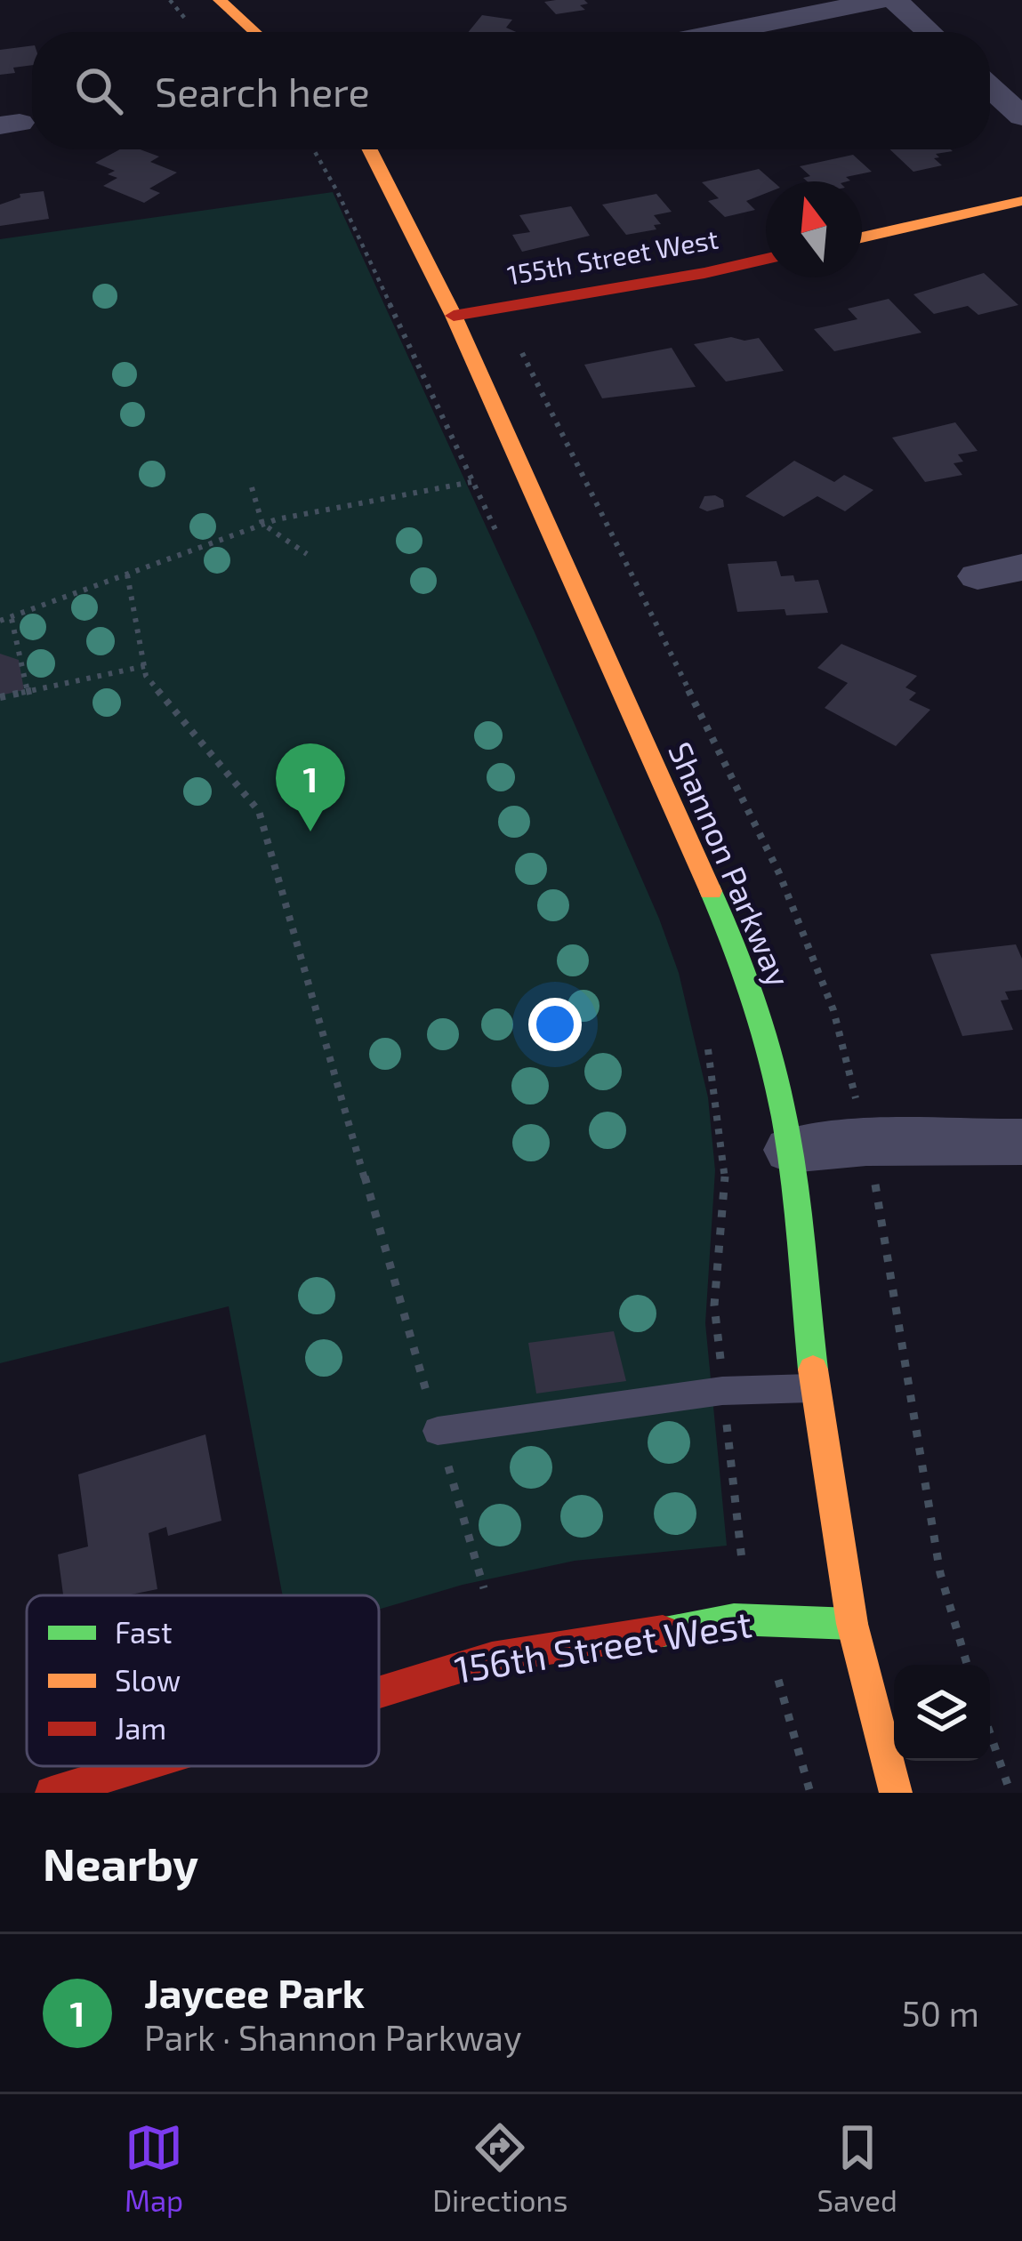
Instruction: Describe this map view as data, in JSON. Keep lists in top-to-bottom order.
{
  "streets": {
    "street": ["155th Street West", "Shannon Parkway", "156th Street West"]
  },
  "crossings": [
    ["155th Street West", "Shannon Parkway"],
    ["Shannon Parkway", "156th Street West"]
  ],
  "legend": ["Fast", "Slow", "Jam"],
  "north": "top",
  "page": {
    "search": "Search here",
    "pins": "1",
    "heading": "Nearby",
    "list": [
      {
        "mark": "1",
        "name": "Jaycee Park",
        "note": "Park · Shannon Parkway",
        "value": "50 m"
      }
    ],
    "nav": ["Map", "Directions", "Saved"]
  }
}
